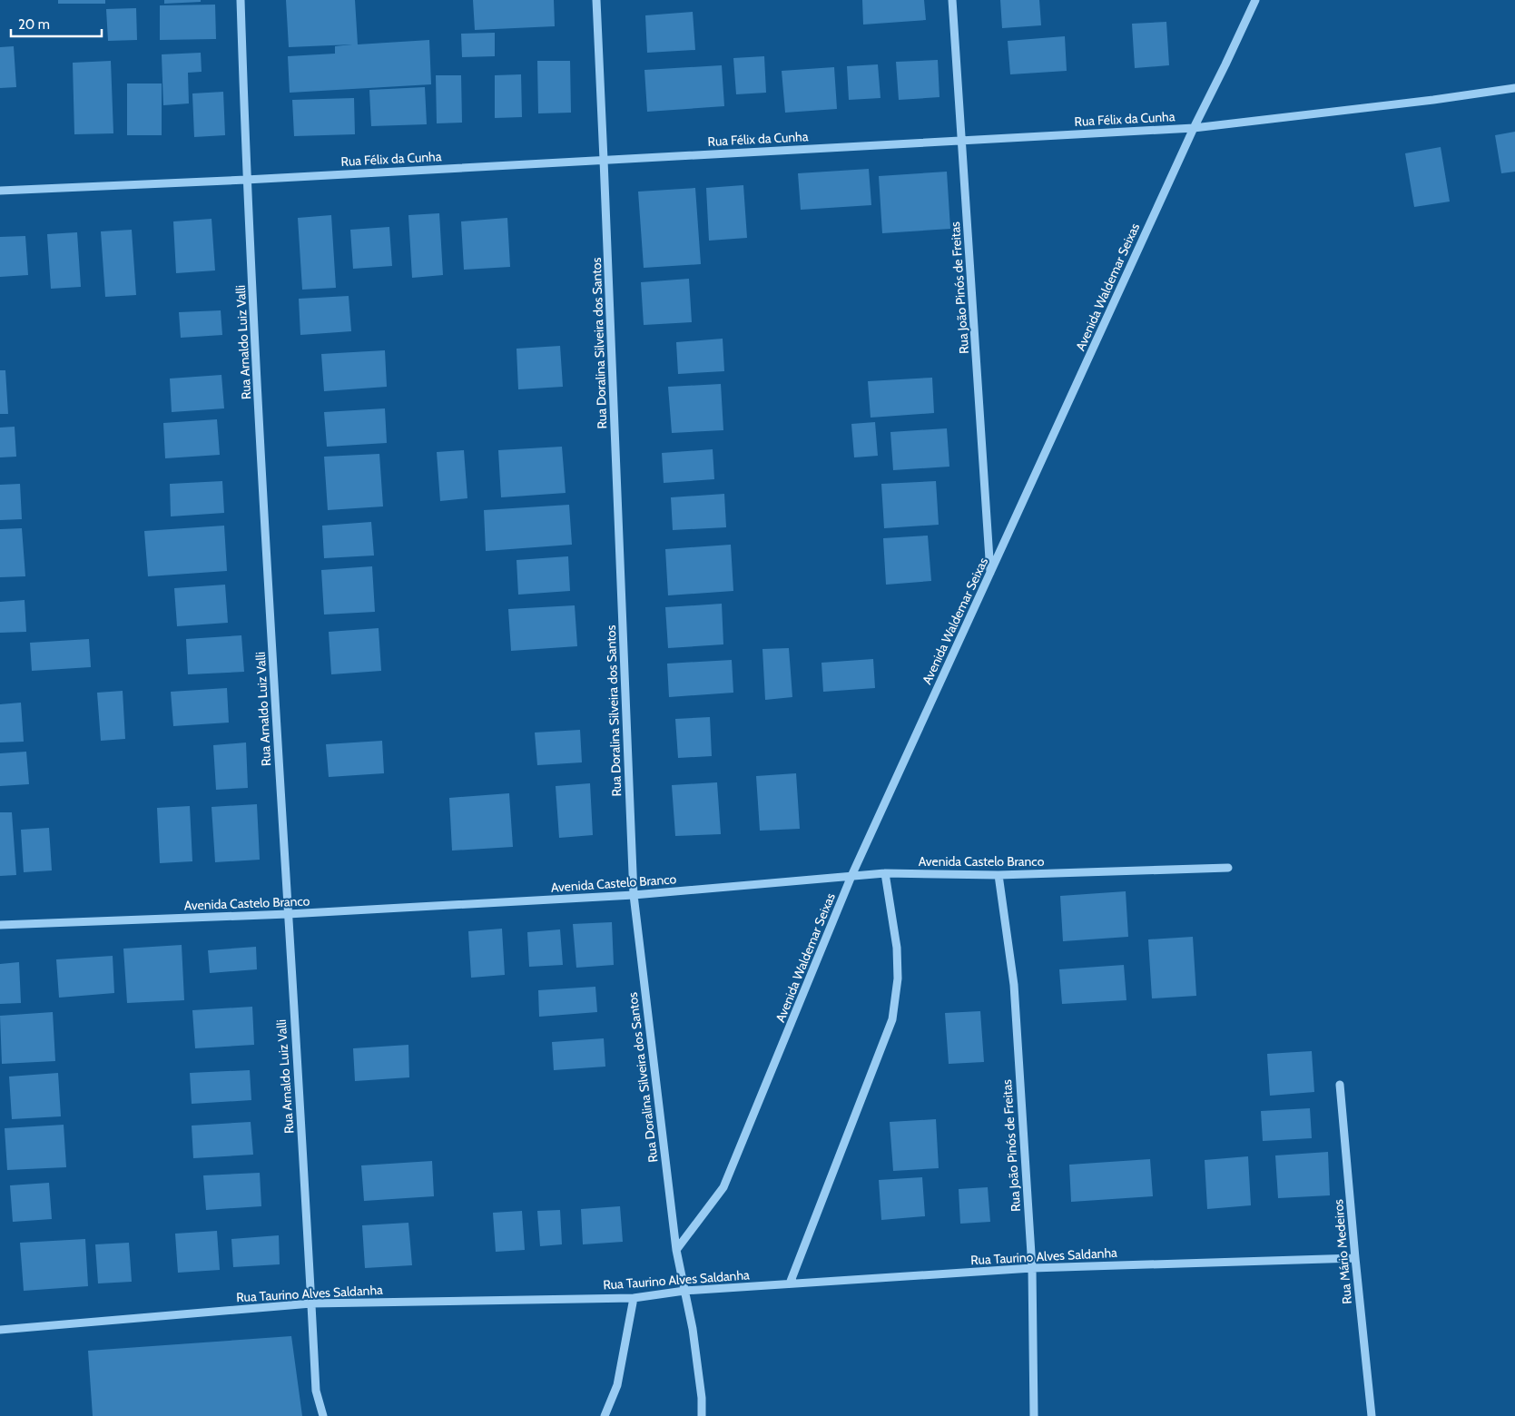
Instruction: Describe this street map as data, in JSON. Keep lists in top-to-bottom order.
{
  "streets": {
    "street": [
      "Rua Félix da Cunha",
      "Avenida Waldemar Seixas",
      "Rua João Pinós de Freitas",
      "Rua Arnaldo Luiz Valli",
      "Rua Doralina Silveira dos Santos",
      "Avenida Castelo Branco",
      "Rua Mário Medeiros",
      "Rua Taurino Alves Saldanha"
    ]
  },
  "crossings": [
    ["Rua Félix da Cunha", "Avenida Waldemar Seixas"],
    ["Rua Félix da Cunha", "Rua João Pinós de Freitas"],
    ["Rua Félix da Cunha", "Rua Arnaldo Luiz Valli"],
    ["Rua Félix da Cunha", "Rua Doralina Silveira dos Santos"],
    ["Avenida Waldemar Seixas", "Rua João Pinós de Freitas"],
    ["Avenida Waldemar Seixas", "Rua Doralina Silveira dos Santos"],
    ["Avenida Waldemar Seixas", "Avenida Castelo Branco"],
    ["Rua João Pinós de Freitas", "Avenida Castelo Branco"],
    ["Rua João Pinós de Freitas", "Rua Taurino Alves Saldanha"],
    ["Rua Arnaldo Luiz Valli", "Avenida Castelo Branco"],
    ["Rua Arnaldo Luiz Valli", "Rua Taurino Alves Saldanha"],
    ["Rua Doralina Silveira dos Santos", "Avenida Castelo Branco"],
    ["Rua Doralina Silveira dos Santos", "Rua Taurino Alves Saldanha"],
    ["Rua Mário Medeiros", "Rua Taurino Alves Saldanha"]
  ],
  "scale_bar": "20 m"
}
